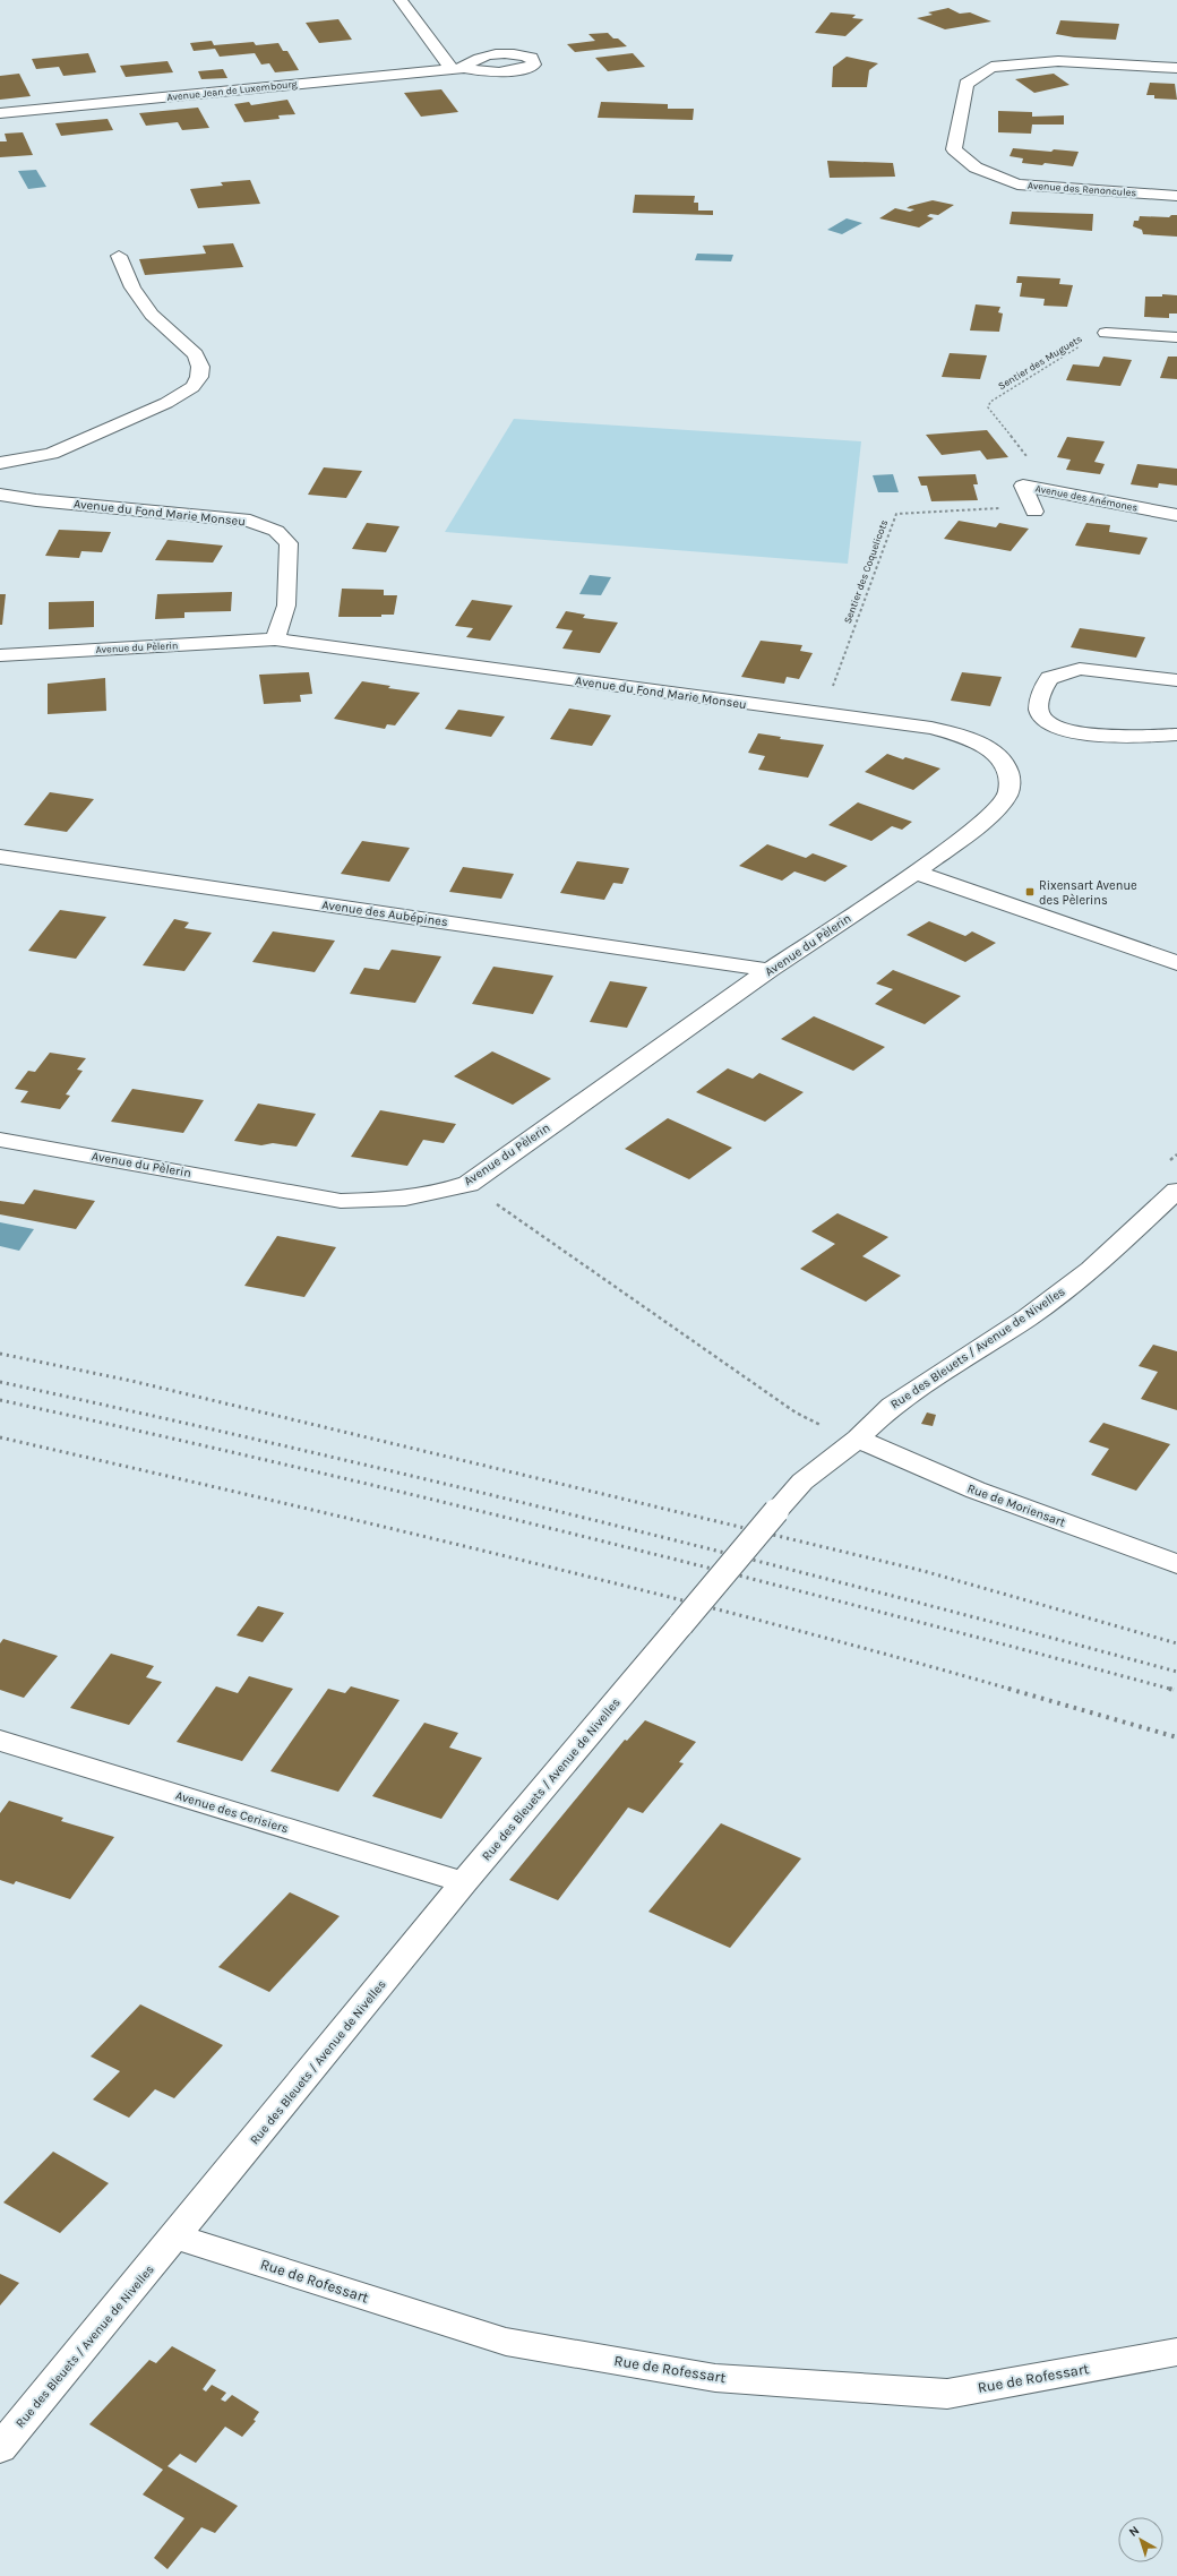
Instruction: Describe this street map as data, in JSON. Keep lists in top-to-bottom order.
{
  "streets": {
    "street": [
      "Avenue Jean de Luxembourg",
      "Avenue des Renoncules",
      "Avenue des Anémones",
      "Avenue du Fond Marie Monseu",
      "Avenue du Pèlerin",
      "Avenue des Aubépines",
      "Rue des Bleuets / Avenue de Nivelles",
      "Rue de Moriensart",
      "Avenue des Cerisiers",
      "Rue de Rofessart"
    ],
    "path": ["Sentier des Muguets", "Sentier des Coquelicots"]
  },
  "crossings": [
    ["Sentier des Muguets", "Avenue des Anémones"],
    ["Avenue des Anémones", "Sentier des Coquelicots"],
    ["Avenue du Fond Marie Monseu", "Sentier des Coquelicots"],
    ["Avenue du Fond Marie Monseu", "Avenue du Pèlerin"],
    ["Avenue du Pèlerin", "Avenue des Aubépines"],
    ["Rue des Bleuets / Avenue de Nivelles", "Rue de Moriensart"],
    ["Rue des Bleuets / Avenue de Nivelles", "Avenue des Cerisiers"],
    ["Rue des Bleuets / Avenue de Nivelles", "Rue de Rofessart"]
  ],
  "places": {
    "transit": ["Rixensart Avenue des Pèlerins"]
  },
  "north": "top left"
}
